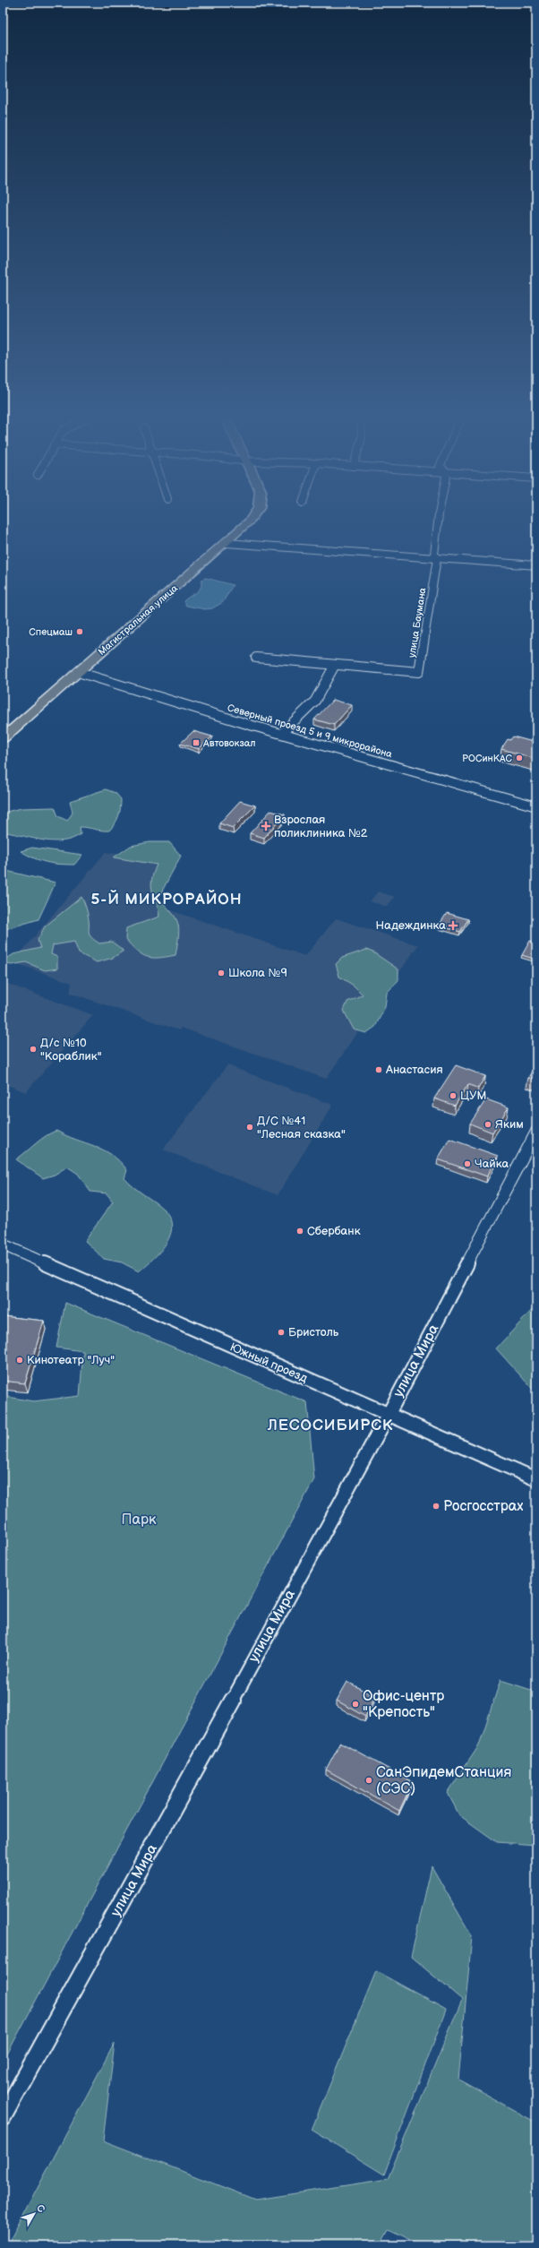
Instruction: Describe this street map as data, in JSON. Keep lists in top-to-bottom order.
{
  "streets": {
    "main road": ["Магистральная улица"],
    "street": [
      "улица Баумана",
      "Северный проезд 5 и 9 микрорайона",
      "улица Мира",
      "Южный проезд"
    ]
  },
  "crossings": [
    ["Магистральная улица", "Северный проезд 5 и 9 микрорайона"],
    ["улица Мира", "Южный проезд"]
  ],
  "districts": ["5-Й МИКРОРАЙОН", "ЛЕСОСИБИРСК"],
  "parks": ["Парк"],
  "places": {
    "other": [
      "Спецмаш",
      "РОСинКАС",
      "Школа №9",
      "Д/с №10 \"Кораблик\"",
      "Анастасия",
      "ЦУМ",
      "Яким",
      "Д/С №41 \"Лесная сказка\"",
      "Чайка",
      "Сбербанк",
      "Бристоль",
      "Кинотеатр \"Луч\"",
      "Росгосстрах",
      "Офис-центр \"Крепость\"",
      "СанЭпидемСтанция (СЭС)"
    ],
    "transit": ["Автовокзал"],
    "health": ["Взрослая поликлиника №2", "Надеждинка"]
  },
  "north": "top right"
}
